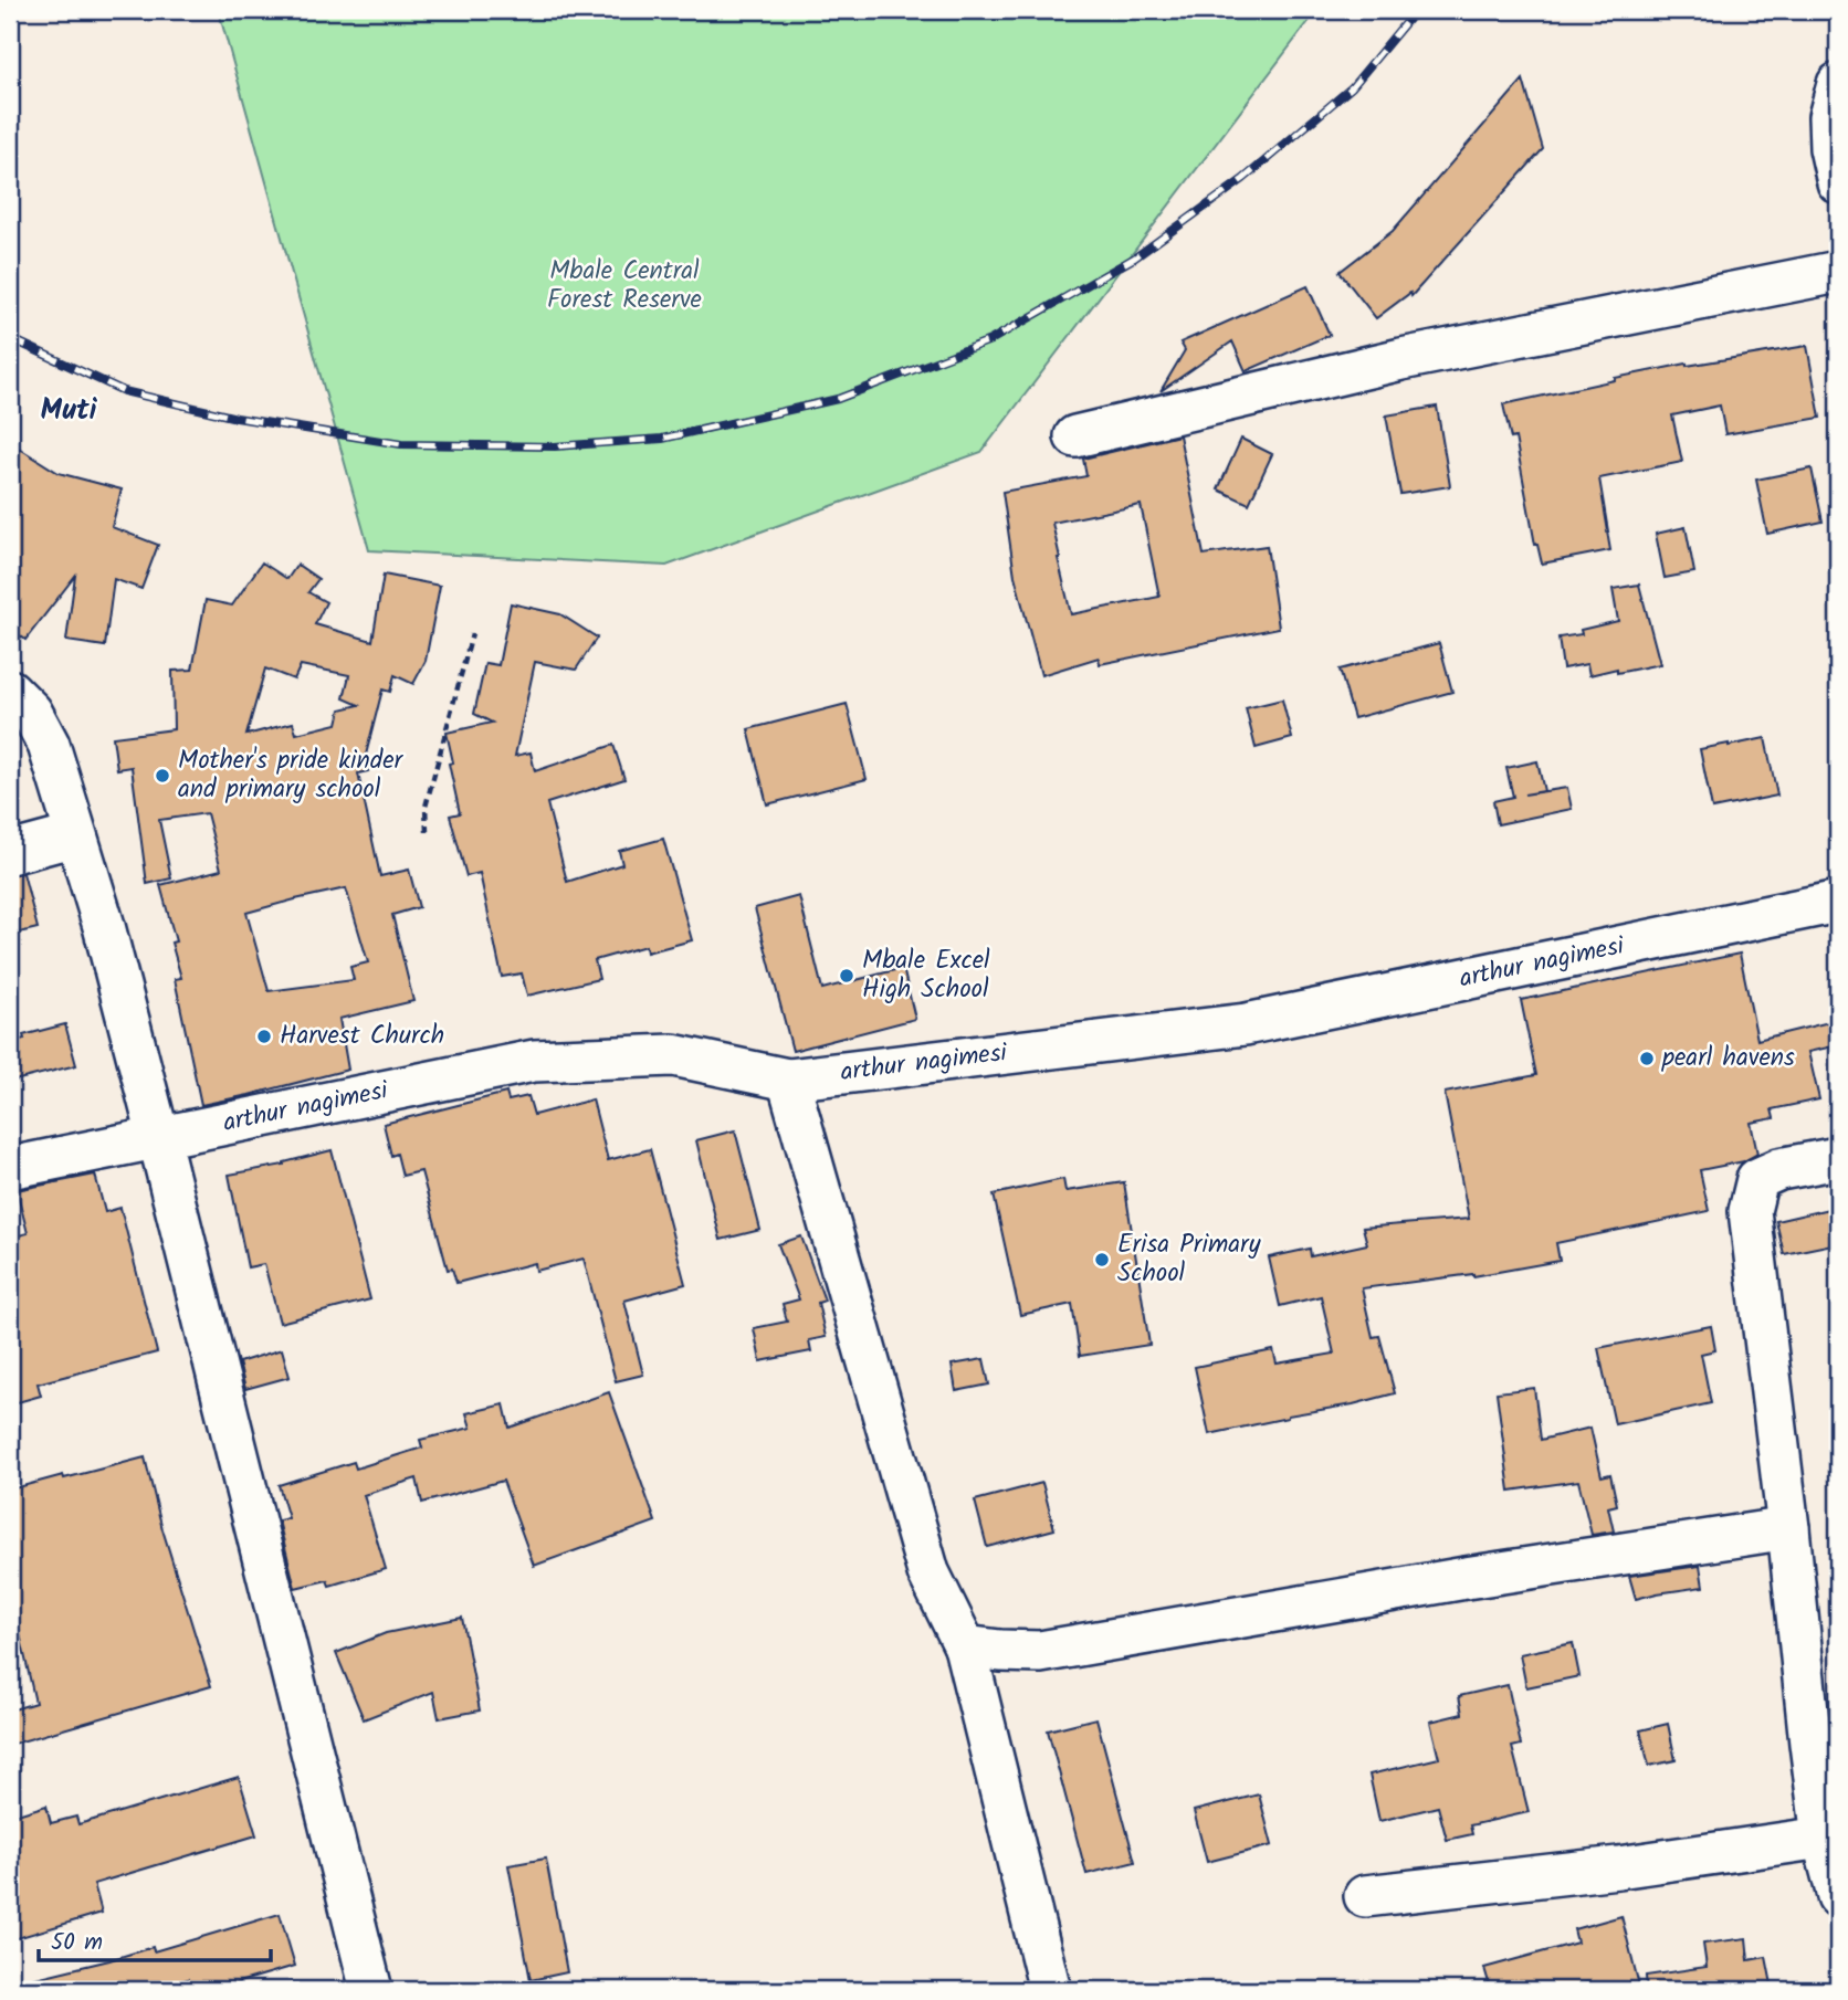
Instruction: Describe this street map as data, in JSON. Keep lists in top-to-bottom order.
{
  "streets": {
    "street": ["arthur nagimesi"]
  },
  "districts": ["Muti"],
  "parks": ["Mbale Central Forest Reserve"],
  "places": [
    "Mother's pride kinder and primary school",
    "Mbale Excel High School",
    "Harvest Church",
    "pearl havens",
    "Erisa Primary School"
  ],
  "scale_bar": "50 m"
}
